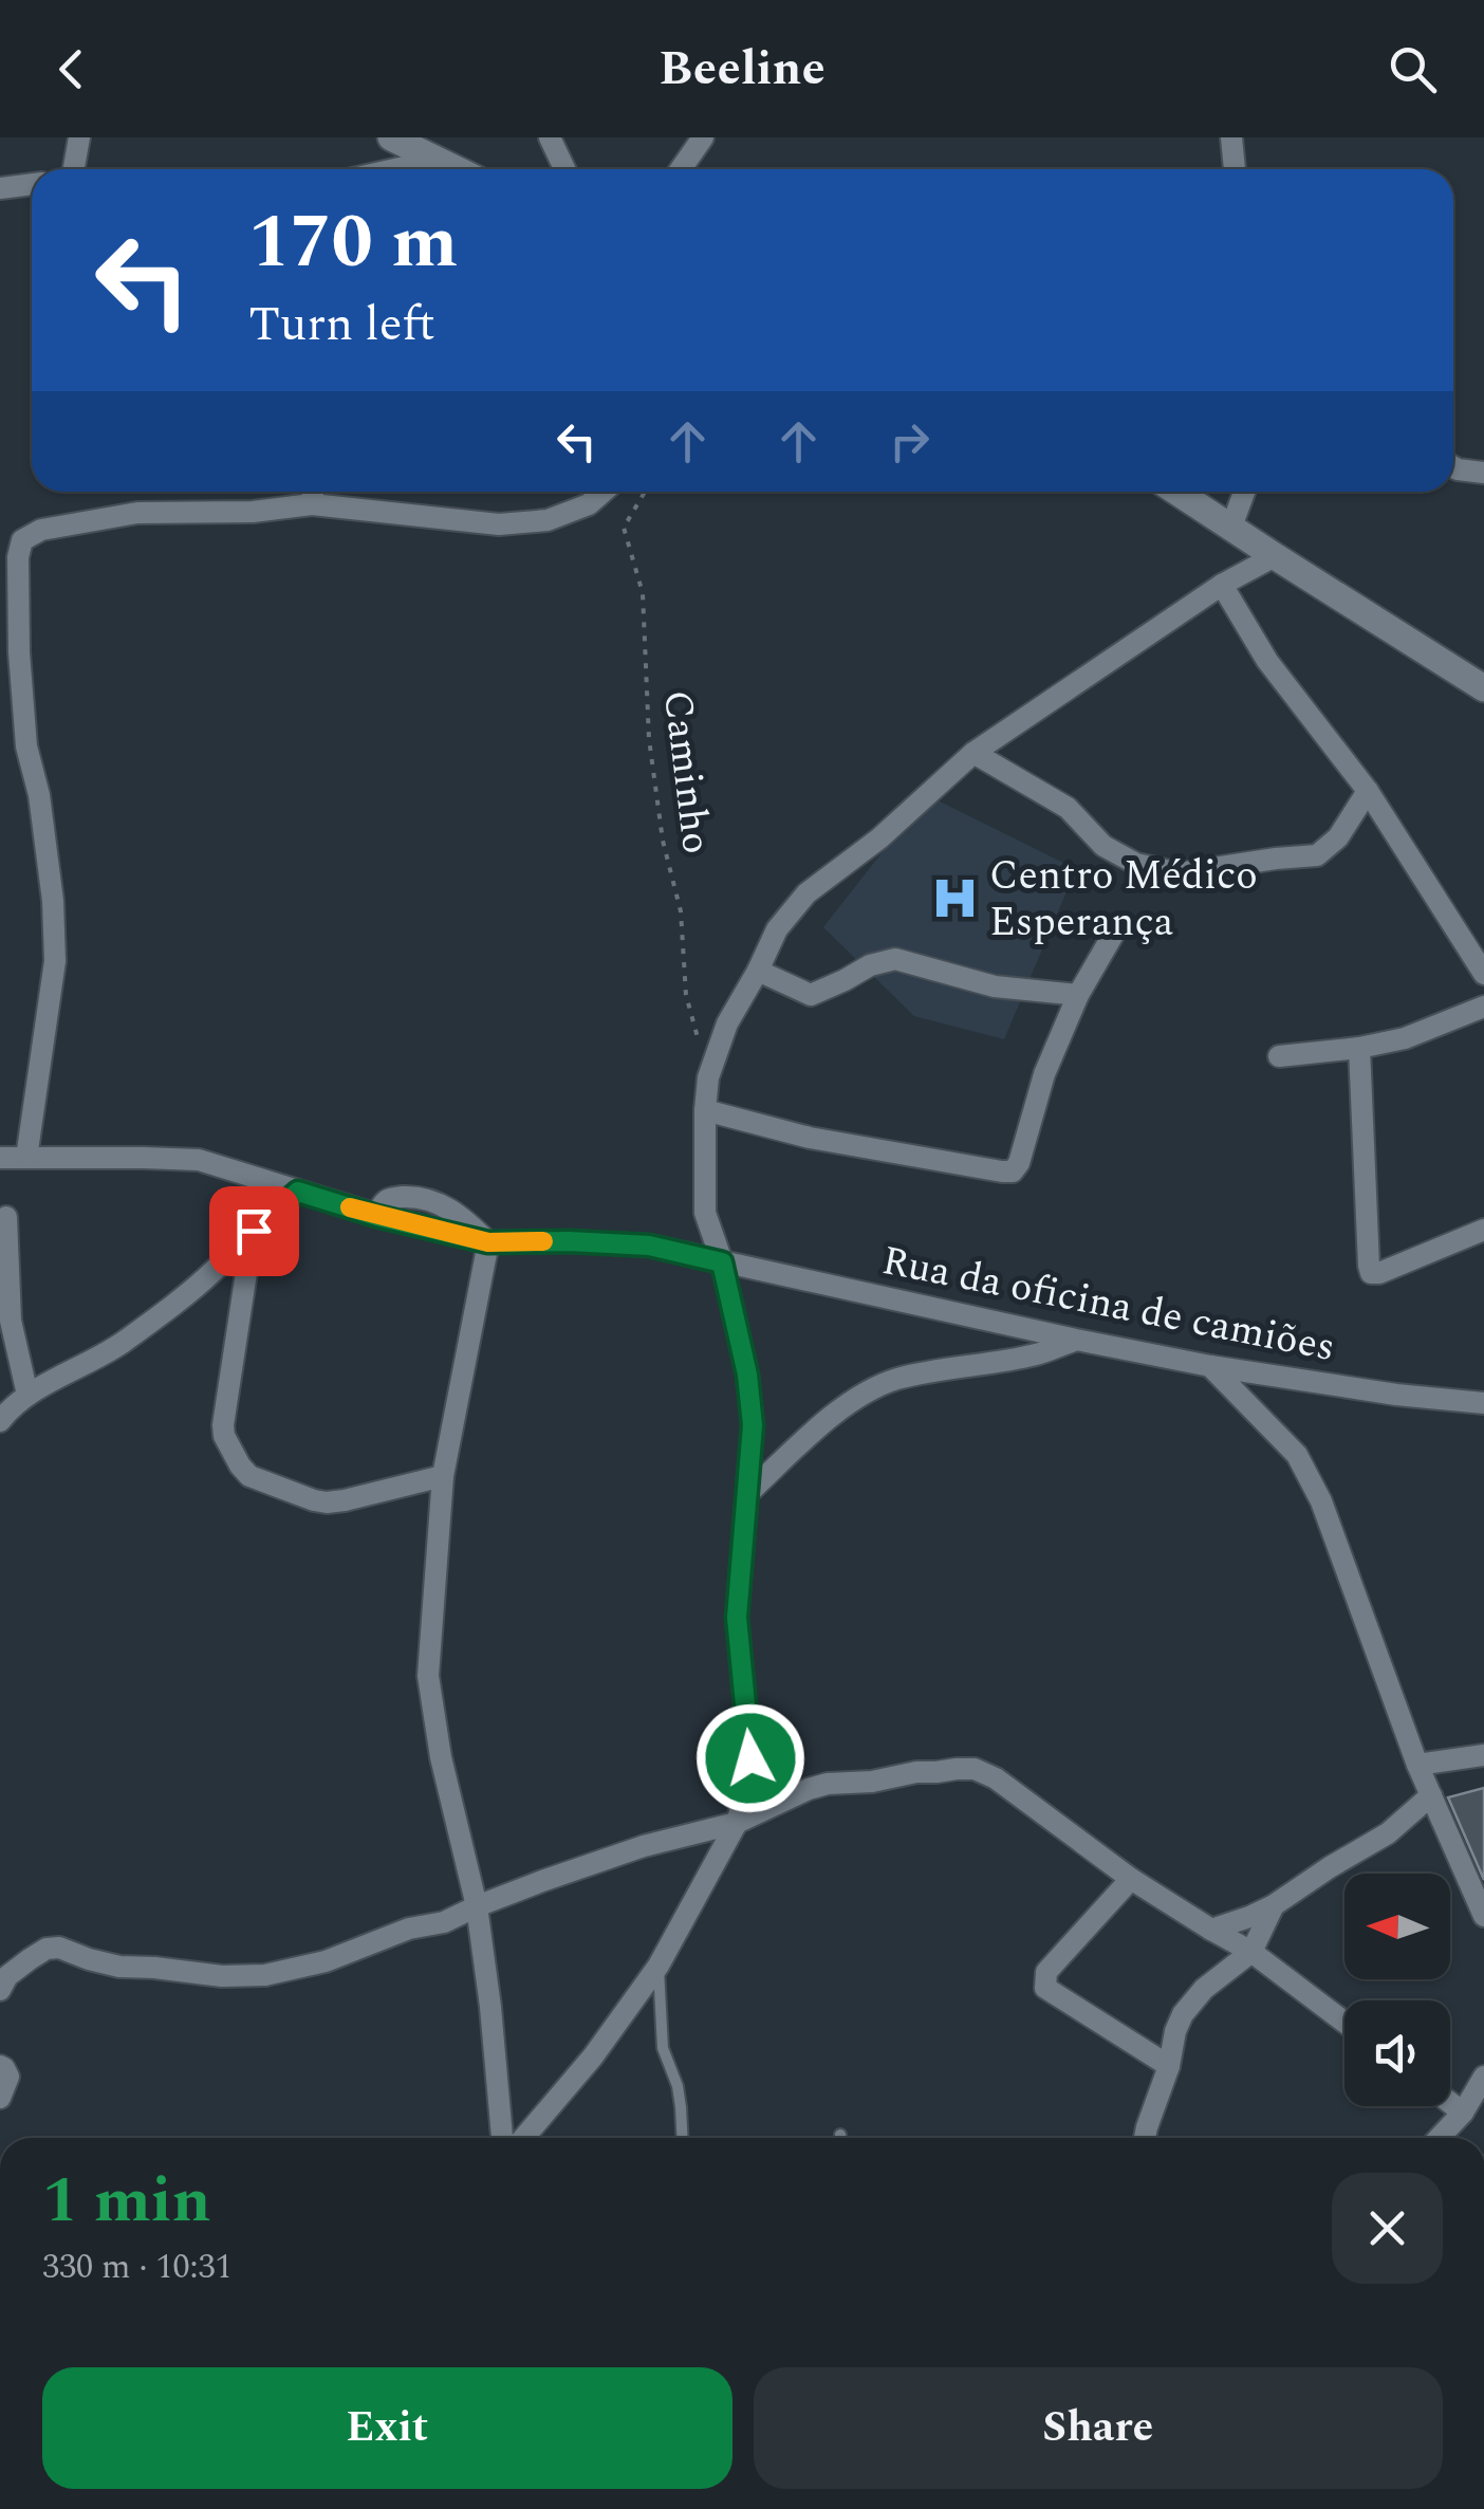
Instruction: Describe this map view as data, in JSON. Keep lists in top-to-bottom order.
{
  "streets": {
    "street": ["Rua da oficina de camiões"],
    "path": ["Caminho"]
  },
  "places": {
    "hospital": ["Centro Médico Esperança"]
  },
  "north": "left",
  "page": {
    "header": "Beeline",
    "turn": ["170 m", "Turn left"],
    "heading": ["1 min", "330 m · 10:31"],
    "buttons": ["Exit", "Share"]
  }
}
